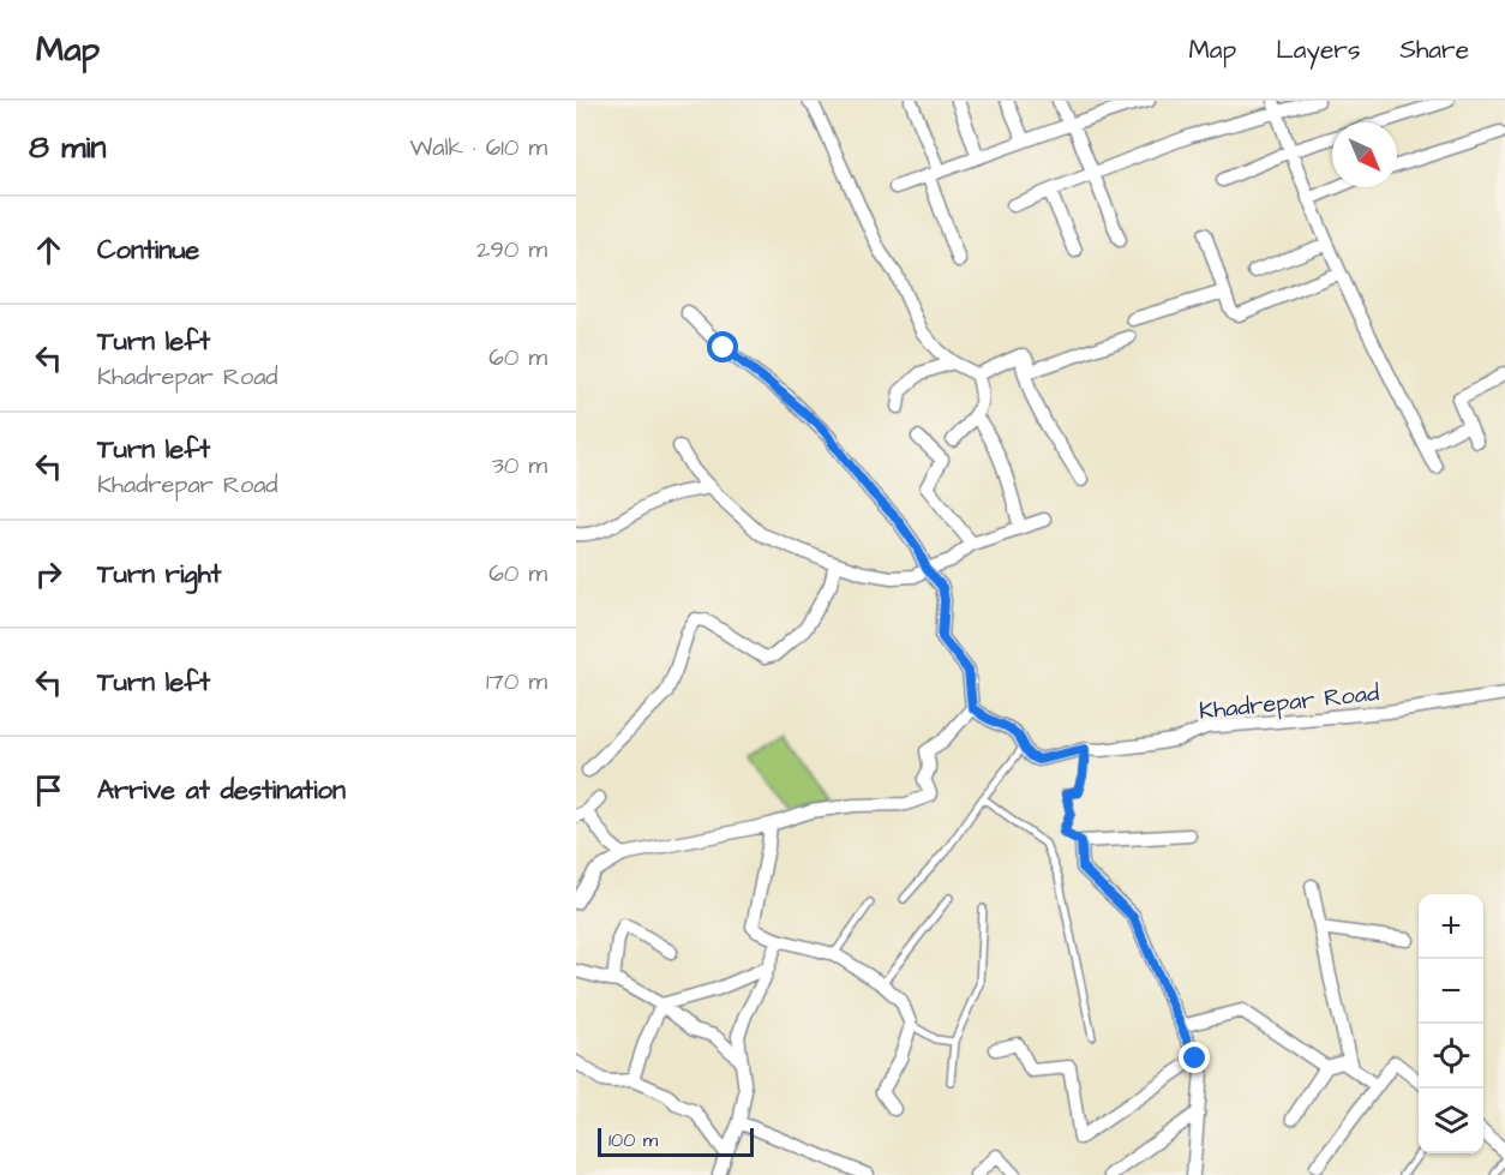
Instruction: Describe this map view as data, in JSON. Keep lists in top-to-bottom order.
{
  "streets": {
    "street": ["Khadrepar Road"]
  },
  "scale_bar": "100 m",
  "north": "bottom right",
  "page": {
    "header": "Map",
    "nav": ["Map", "Layers", "Share"],
    "heading": ["8 min", "Walk · 610 m"],
    "list": [
      ["Continue", "290 m"],
      ["Turn left", "Khadrepar Road", "60 m"],
      ["Turn left", "Khadrepar Road", "30 m"],
      ["Turn right", "60 m"],
      ["Turn left", "170 m"],
      "Arrive at destination"
    ],
    "map_buttons": ["+", "−"],
    "scale": "100 m"
  }
}
